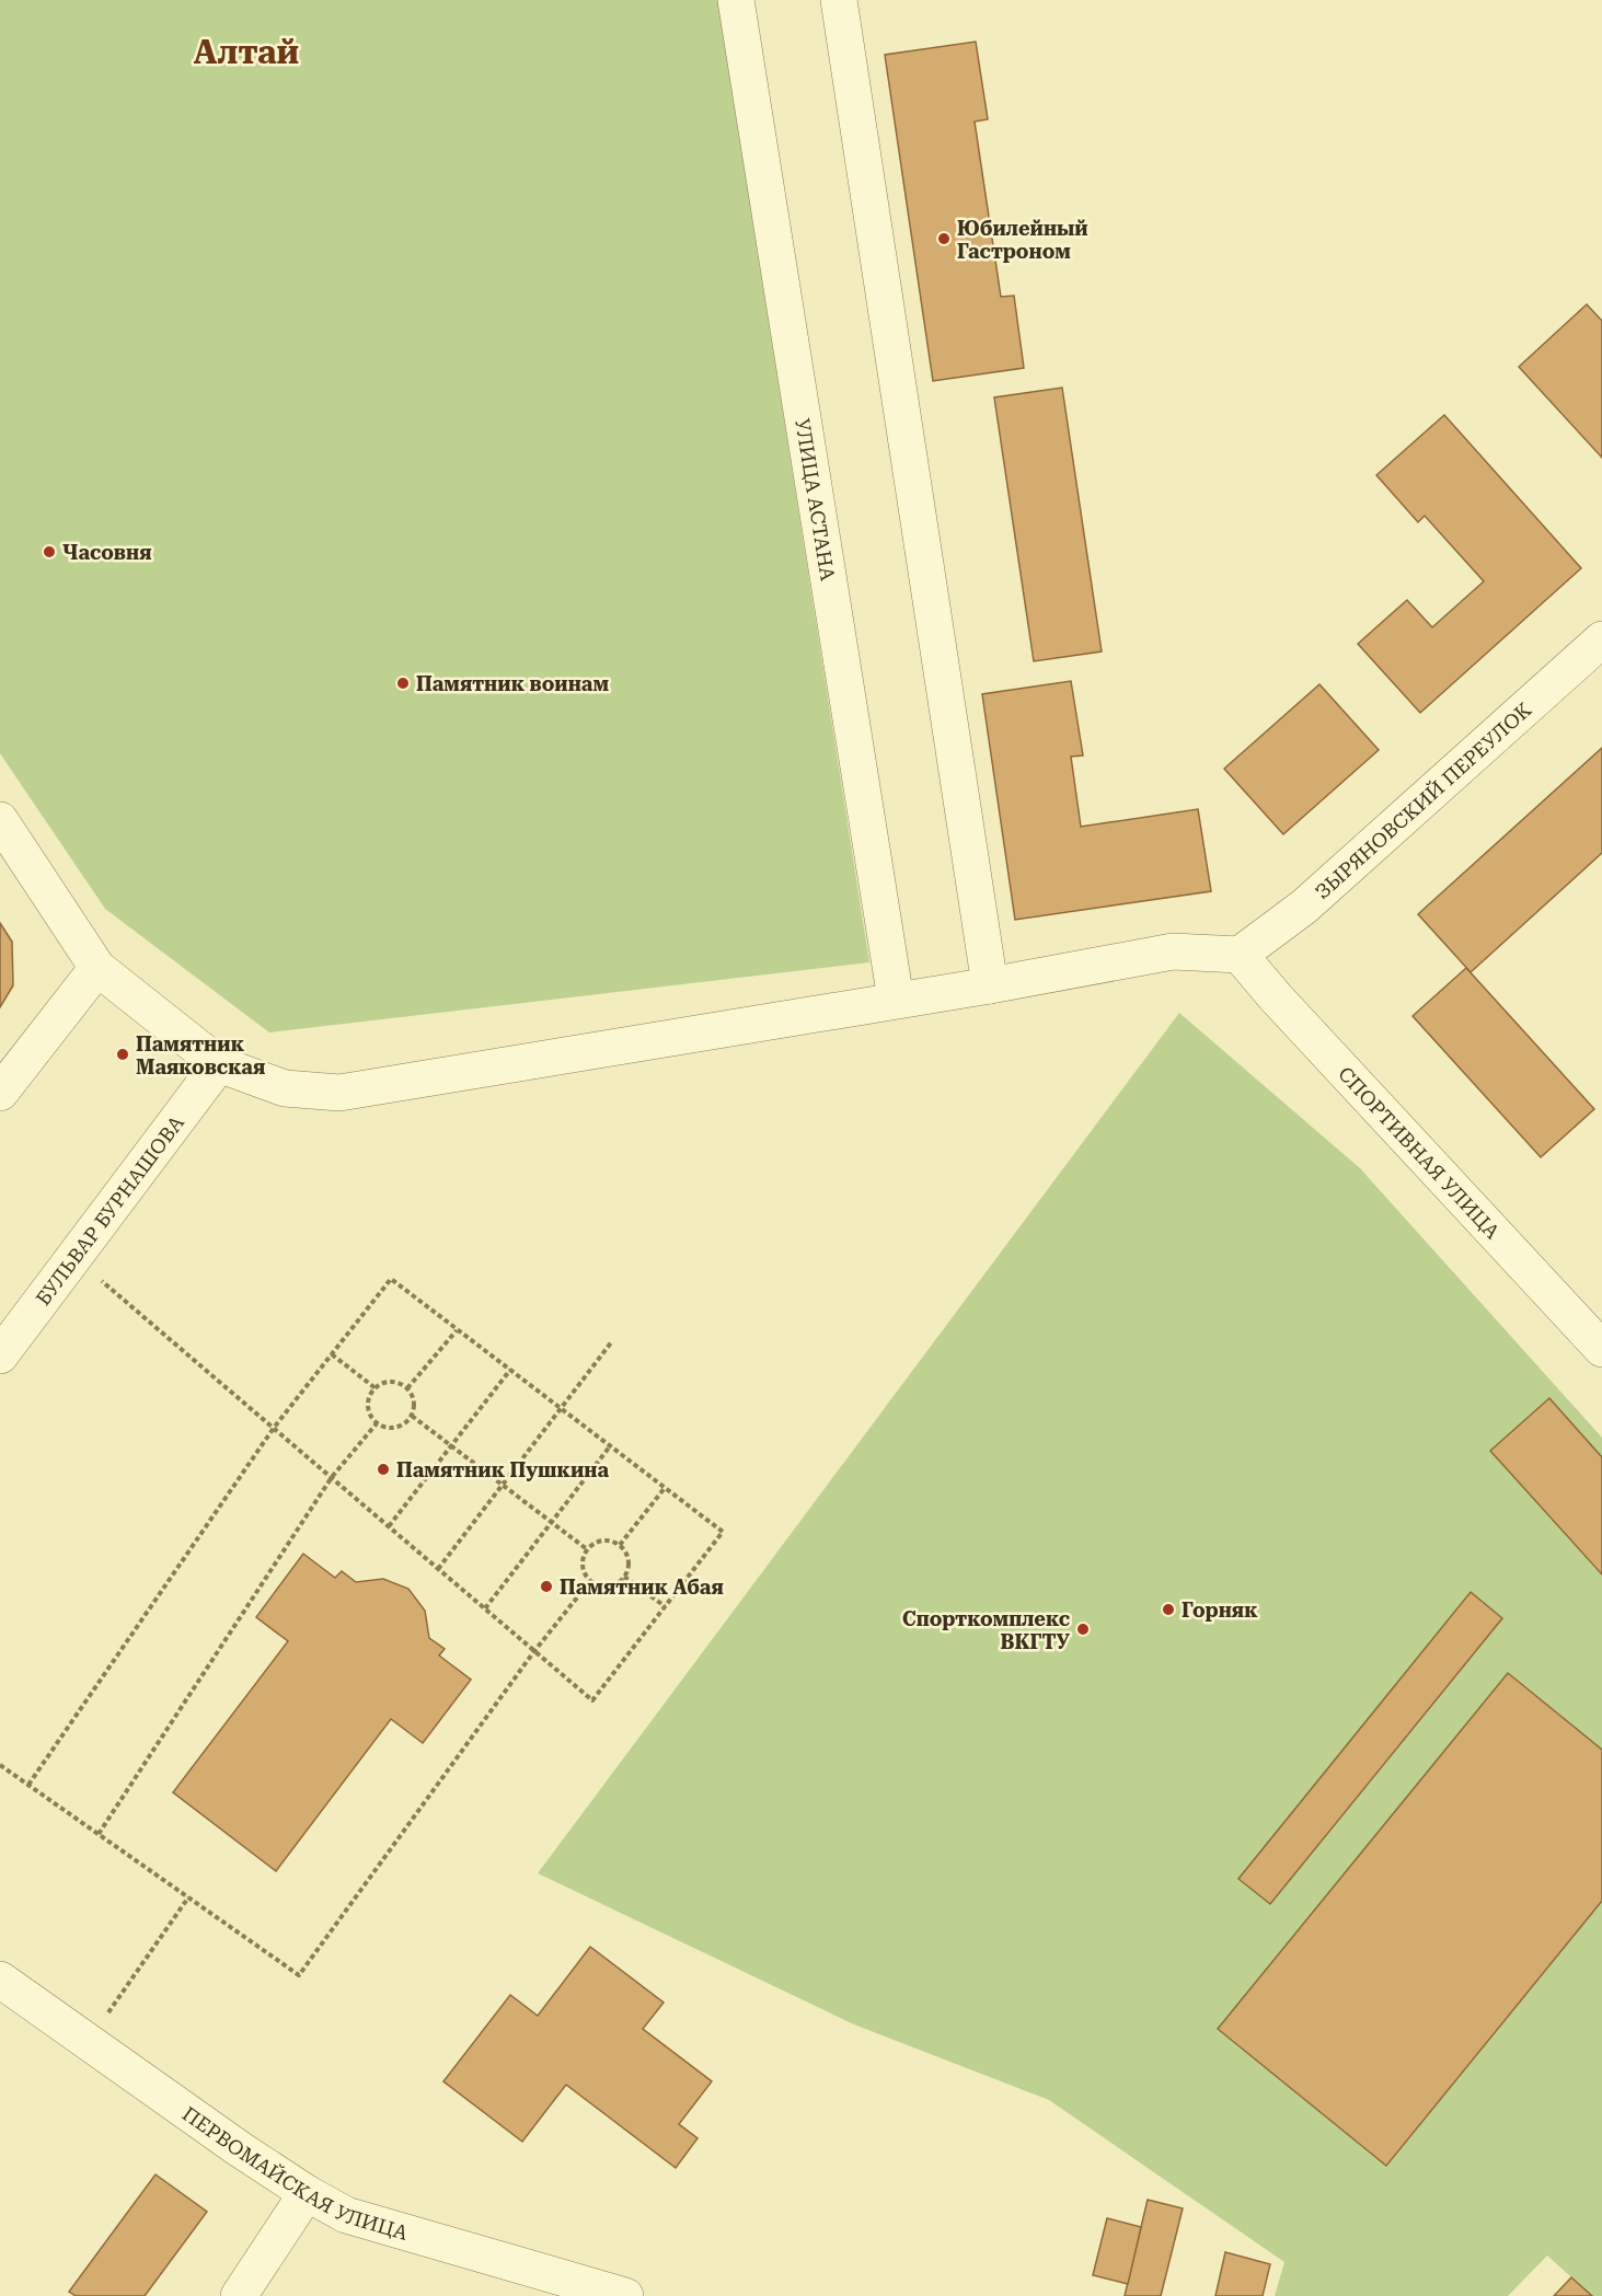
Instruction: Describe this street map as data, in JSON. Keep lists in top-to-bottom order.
{
  "streets": {
    "street": [
      "УЛИЦА АСТАНА",
      "ЗЫРЯНОВСКИЙ ПЕРЕУЛОК",
      "СПОРТИВНАЯ УЛИЦА",
      "БУЛЬВАР БУРНАШОВА",
      "ПЕРВОМАЙСКАЯ УЛИЦА"
    ]
  },
  "crossings": [
    ["ЗЫРЯНОВСКИЙ ПЕРЕУЛОК", "СПОРТИВНАЯ УЛИЦА"]
  ],
  "districts": ["Алтай"],
  "places": [
    "Юбилейный Гастроном",
    "Часовня",
    "Памятник воинам",
    "Памятник Маяковская",
    "Памятник Пушкина",
    "Памятник Абая",
    "Горняк",
    "Спорткомплекс ВКГТУ"
  ]
}
